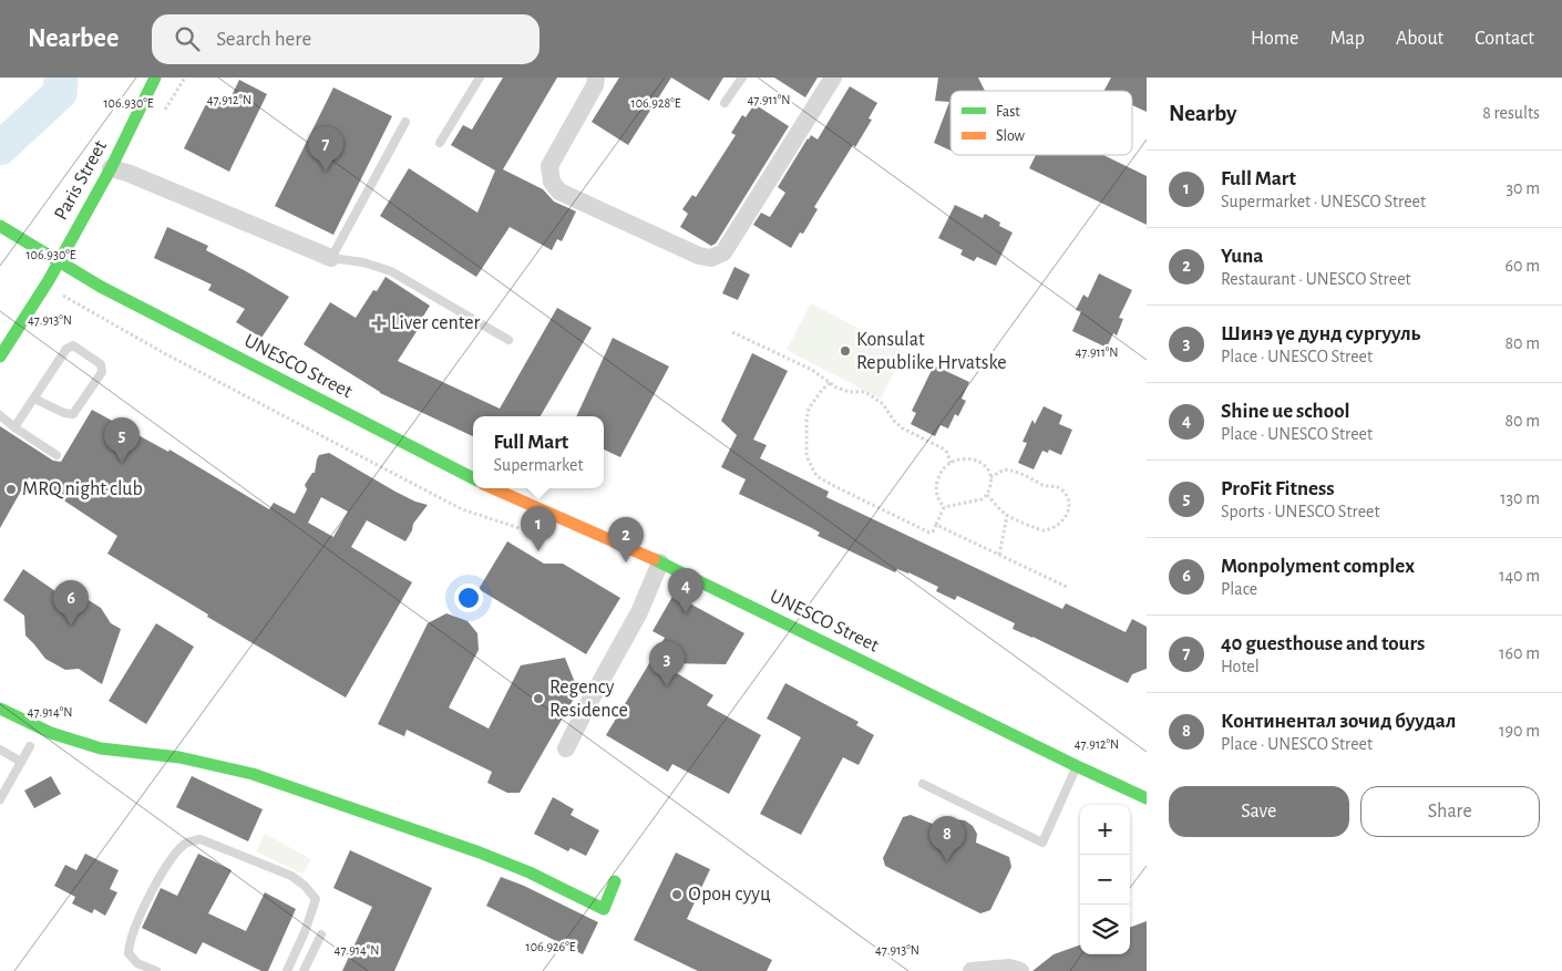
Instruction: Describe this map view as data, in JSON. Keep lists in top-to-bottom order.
{
  "streets": {
    "main road": ["Paris Street", "UNESCO Street"]
  },
  "places": {
    "health": ["Liver center"],
    "other": [
      "Konsulat Republike Hrvatske",
      "MRQ night club",
      "Regency Residence",
      "Орон сууц"
    ]
  },
  "legend": ["Fast", "Slow"],
  "page": {
    "header": "Nearbee",
    "search": "Search here",
    "nav": [
      "Home",
      "Map",
      "About",
      "Contact"
    ],
    "heading": ["Nearby", "8 results"],
    "pins": [
      "7",
      "5",
      "1",
      "2",
      "4",
      "6",
      "3",
      "8"
    ],
    "list": [
      {
        "mark": "1",
        "name": "Full Mart",
        "note": "Supermarket · UNESCO Street",
        "value": "30 m"
      },
      {
        "mark": "2",
        "name": "Yuna",
        "note": "Restaurant · UNESCO Street",
        "value": "60 m"
      },
      {
        "mark": "3",
        "name": "Шинэ үе дунд сургууль",
        "note": "Place · UNESCO Street",
        "value": "80 m"
      },
      {
        "mark": "4",
        "name": "Shine ue school",
        "note": "Place · UNESCO Street",
        "value": "80 m"
      },
      {
        "mark": "5",
        "name": "ProFit Fitness",
        "note": "Sports · UNESCO Street",
        "value": "130 m"
      },
      {
        "mark": "6",
        "name": "Monpolyment complex",
        "note": "Place",
        "value": "140 m"
      },
      {
        "mark": "7",
        "name": "40 guesthouse and tours",
        "note": "Hotel",
        "value": "160 m"
      },
      {
        "mark": "8",
        "name": "Континентал зочид буудал",
        "note": "Place · UNESCO Street",
        "value": "190 m"
      }
    ],
    "popup": ["Full Mart", "Supermarket"],
    "buttons": ["Save", "Share"],
    "map_buttons": ["+", "−"]
  },
  "coordinates": [
    "47.912°N",
    "47.911°N",
    "106.930°E",
    "106.928°E",
    "47.913°N",
    "47.914°N",
    "106.926°E"
  ]
}
